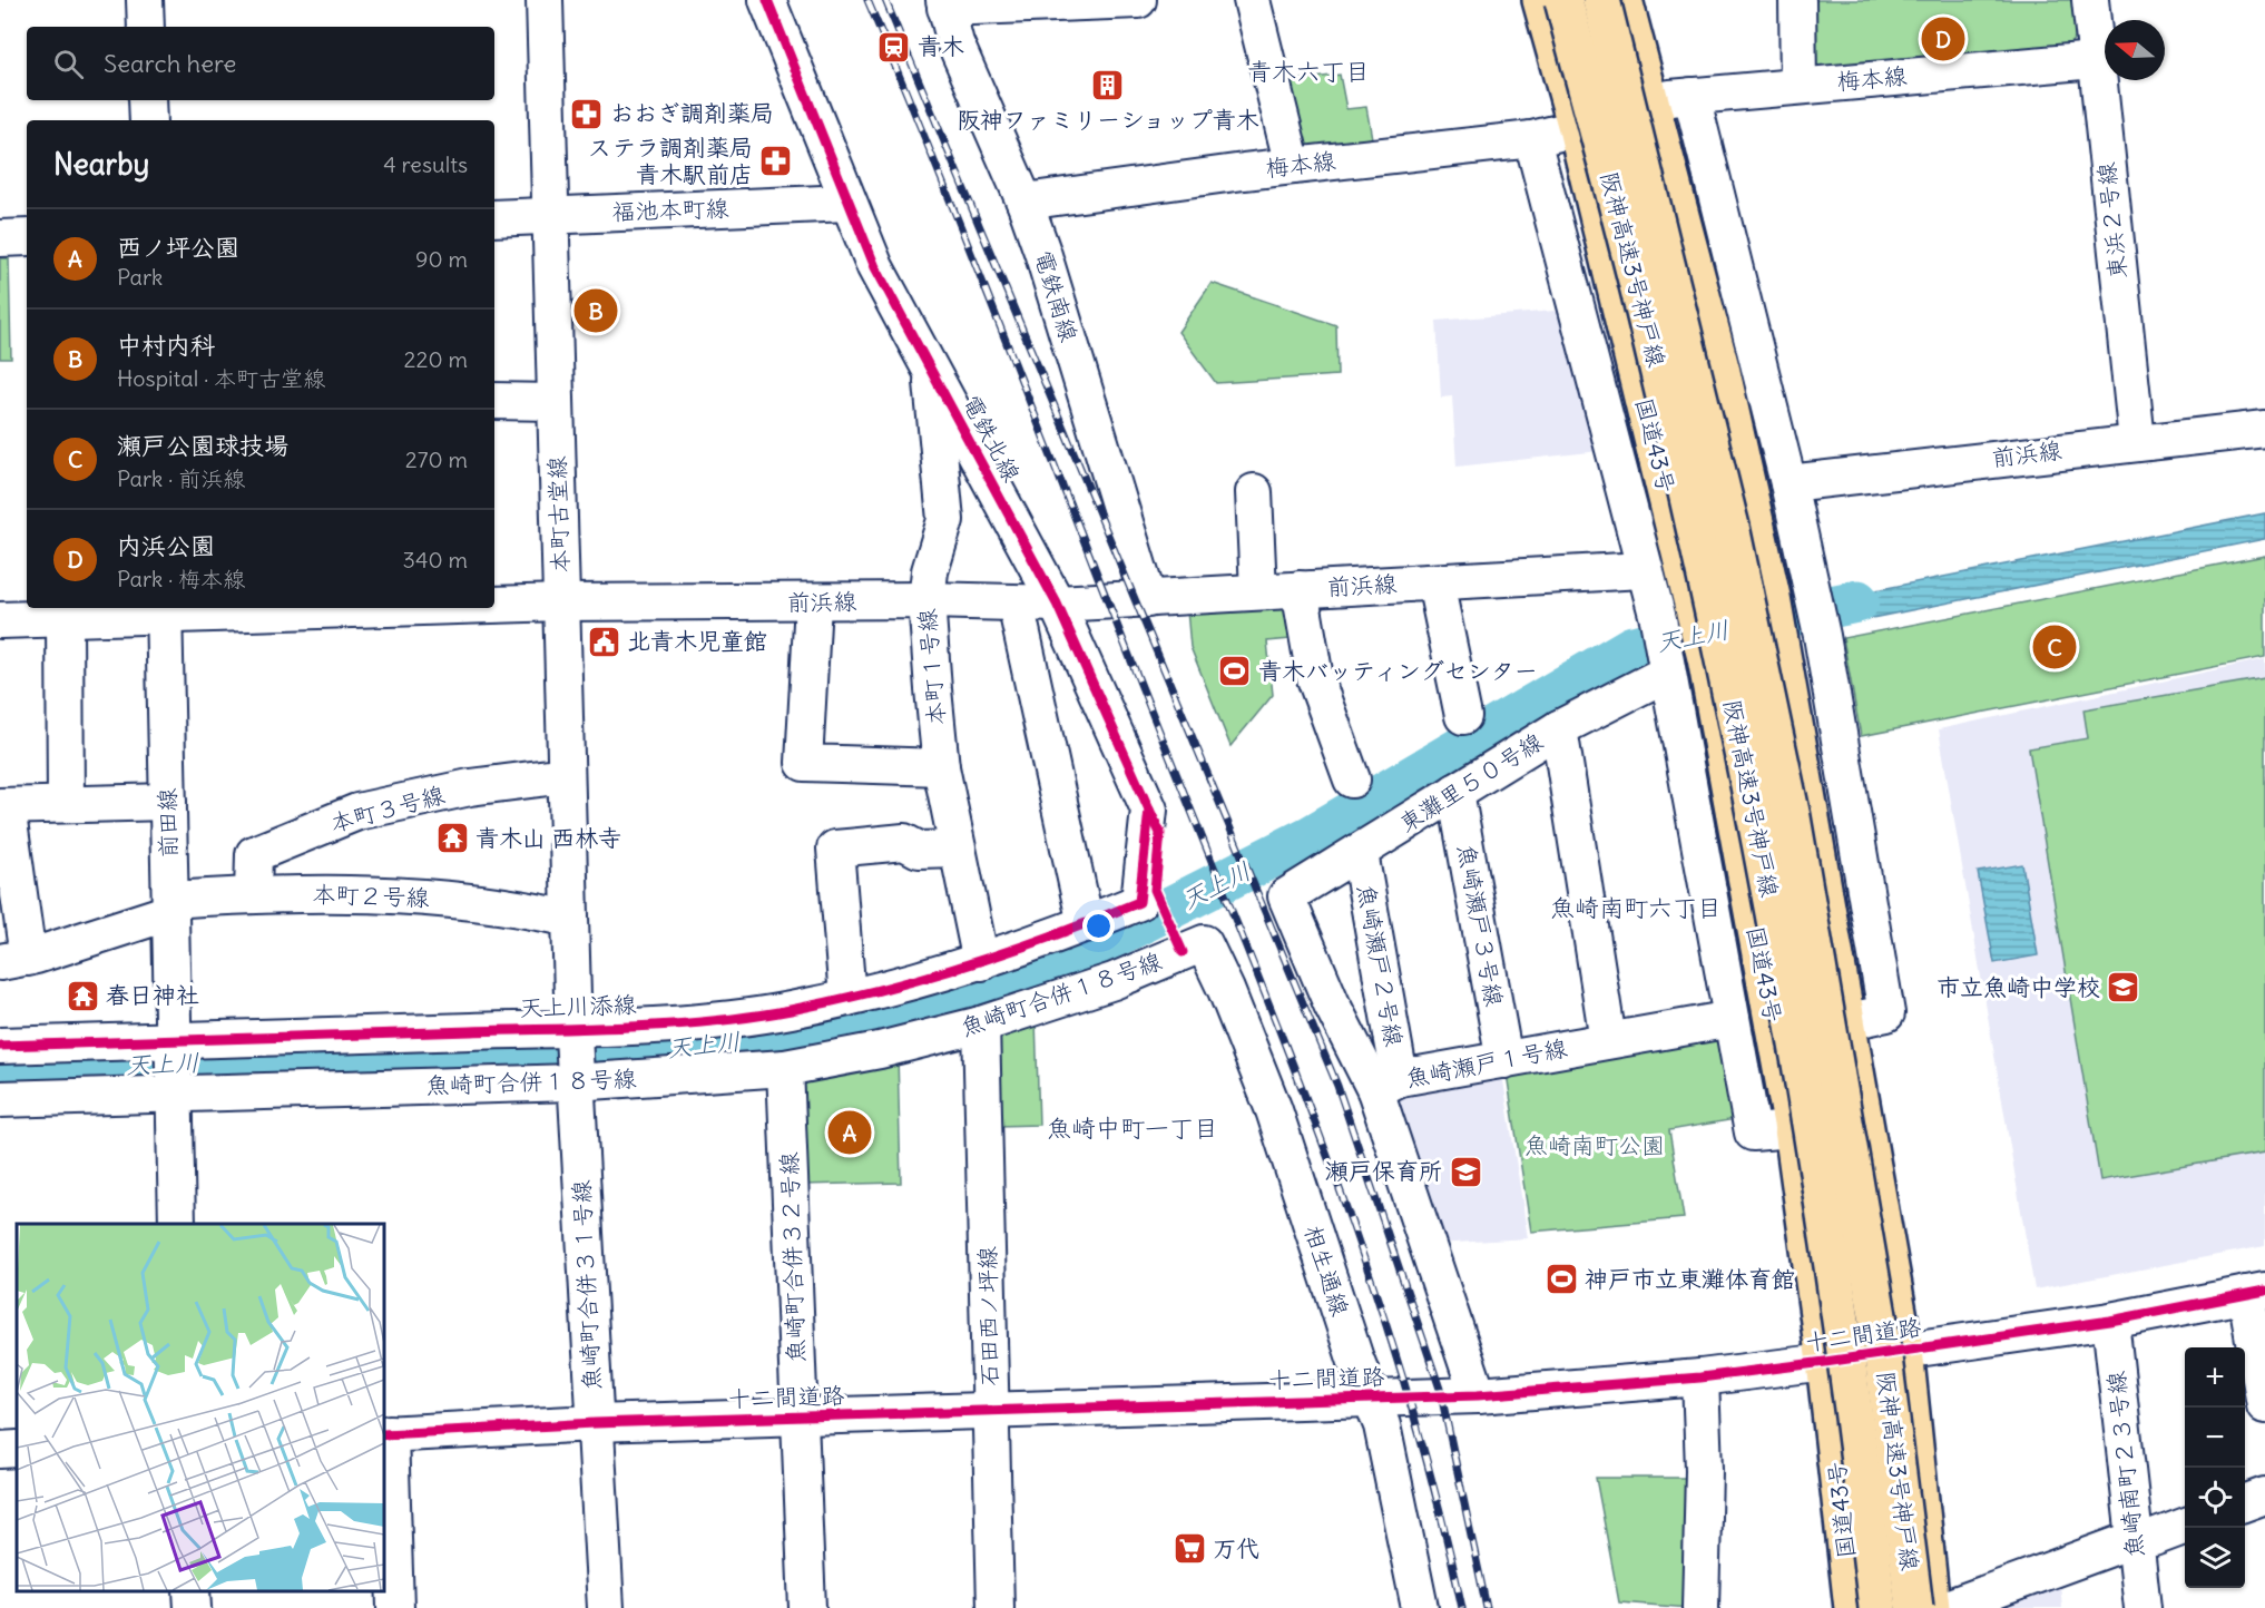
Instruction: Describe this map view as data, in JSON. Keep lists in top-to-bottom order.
{
  "streets": {
    "highway": ["阪神高速3号神戸線", "国道43号"],
    "street": [
      "梅本線",
      "福池本町線",
      "東浜２号線",
      "電鉄南線",
      "電鉄北線",
      "前浜線",
      "本町古堂線",
      "本町１号線",
      "東灘里５０号線",
      "本町３号線",
      "前田線",
      "本町２号線",
      "魚崎瀬戸３号線",
      "魚崎瀬戸２号線",
      "魚崎町合併１８号線",
      "天上川添線",
      "魚崎瀬戸１号線",
      "魚崎町合併３２号線",
      "相生通線",
      "魚崎町合併３１号線",
      "石田西ノ坪線",
      "十二間道路",
      "魚崎南町２３号線"
    ]
  },
  "crossings": [
    ["梅本線", "東浜２号線"],
    ["梅本線", "電鉄南線"],
    ["梅本線", "国道43号"],
    ["福池本町線", "電鉄北線"],
    ["福池本町線", "本町古堂線"],
    ["東浜２号線", "前浜線"],
    ["電鉄南線", "前浜線"],
    ["電鉄北線", "前浜線"],
    ["電鉄北線", "本町１号線"],
    ["電鉄北線", "天上川添線"],
    ["国道43号", "東灘里５０号線"],
    ["国道43号", "十二間道路"],
    ["前浜線", "本町古堂線"],
    ["前浜線", "本町１号線"],
    ["前浜線", "前田線"],
    ["本町古堂線", "本町３号線"],
    ["本町古堂線", "本町２号線"],
    ["本町古堂線", "天上川添線"],
    ["本町古堂線", "魚崎町合併３１号線"],
    ["本町１号線", "天上川添線"],
    ["東灘里５０号線", "魚崎瀬戸３号線"],
    ["東灘里５０号線", "魚崎瀬戸２号線"],
    ["東灘里５０号線", "魚崎瀬戸１号線"],
    ["本町３号線", "本町２号線"],
    ["前田線", "本町２号線"],
    ["前田線", "魚崎町合併１８号線"],
    ["前田線", "天上川添線"],
    ["魚崎瀬戸３号線", "魚崎瀬戸１号線"],
    ["魚崎瀬戸２号線", "魚崎瀬戸１号線"],
    ["魚崎町合併１８号線", "魚崎町合併３２号線"],
    ["魚崎町合併１８号線", "相生通線"],
    ["魚崎町合併１８号線", "魚崎町合併３１号線"],
    ["魚崎町合併１８号線", "石田西ノ坪線"],
    ["天上川添線", "魚崎町合併３１号線"],
    ["魚崎町合併３２号線", "十二間道路"],
    ["相生通線", "十二間道路"],
    ["魚崎町合併３１号線", "十二間道路"],
    ["石田西ノ坪線", "十二間道路"],
    ["十二間道路", "魚崎南町２３号線"]
  ],
  "districts": ["青木六丁目", "魚崎南町六丁目", "魚崎中町一丁目"],
  "water": ["天上川"],
  "parks": ["魚崎南町公園"],
  "places": {
    "station": ["青木"],
    "building": ["阪神ファミリーショップ青木"],
    "pharmacy": ["おおぎ調剤薬局", "ステラ調剤薬局 青木駅前店"],
    "public building": ["北青木児童館"],
    "sports": ["青木バッティングセンター", "神戸市立東灘体育館"],
    "temple": ["青木山 西林寺", "春日神社"],
    "school or university": ["市立魚崎中学校", "瀬戸保育所"],
    "supermarket": ["万代"]
  },
  "north": "left",
  "page": {
    "pins": [
      "D",
      "B",
      "C",
      "A"
    ],
    "search": "Search here",
    "heading": ["Nearby", "4 results"],
    "list": [
      {
        "mark": "A",
        "name": "西ノ坪公園",
        "note": "Park",
        "value": "90 m"
      },
      {
        "mark": "B",
        "name": "中村内科",
        "note": "Hospital · 本町古堂線",
        "value": "220 m"
      },
      {
        "mark": "C",
        "name": "瀬戸公園球技場",
        "note": "Park · 前浜線",
        "value": "270 m"
      },
      {
        "mark": "D",
        "name": "内浜公園",
        "note": "Park · 梅本線",
        "value": "340 m"
      }
    ],
    "map_buttons": ["+", "−"]
  }
}
